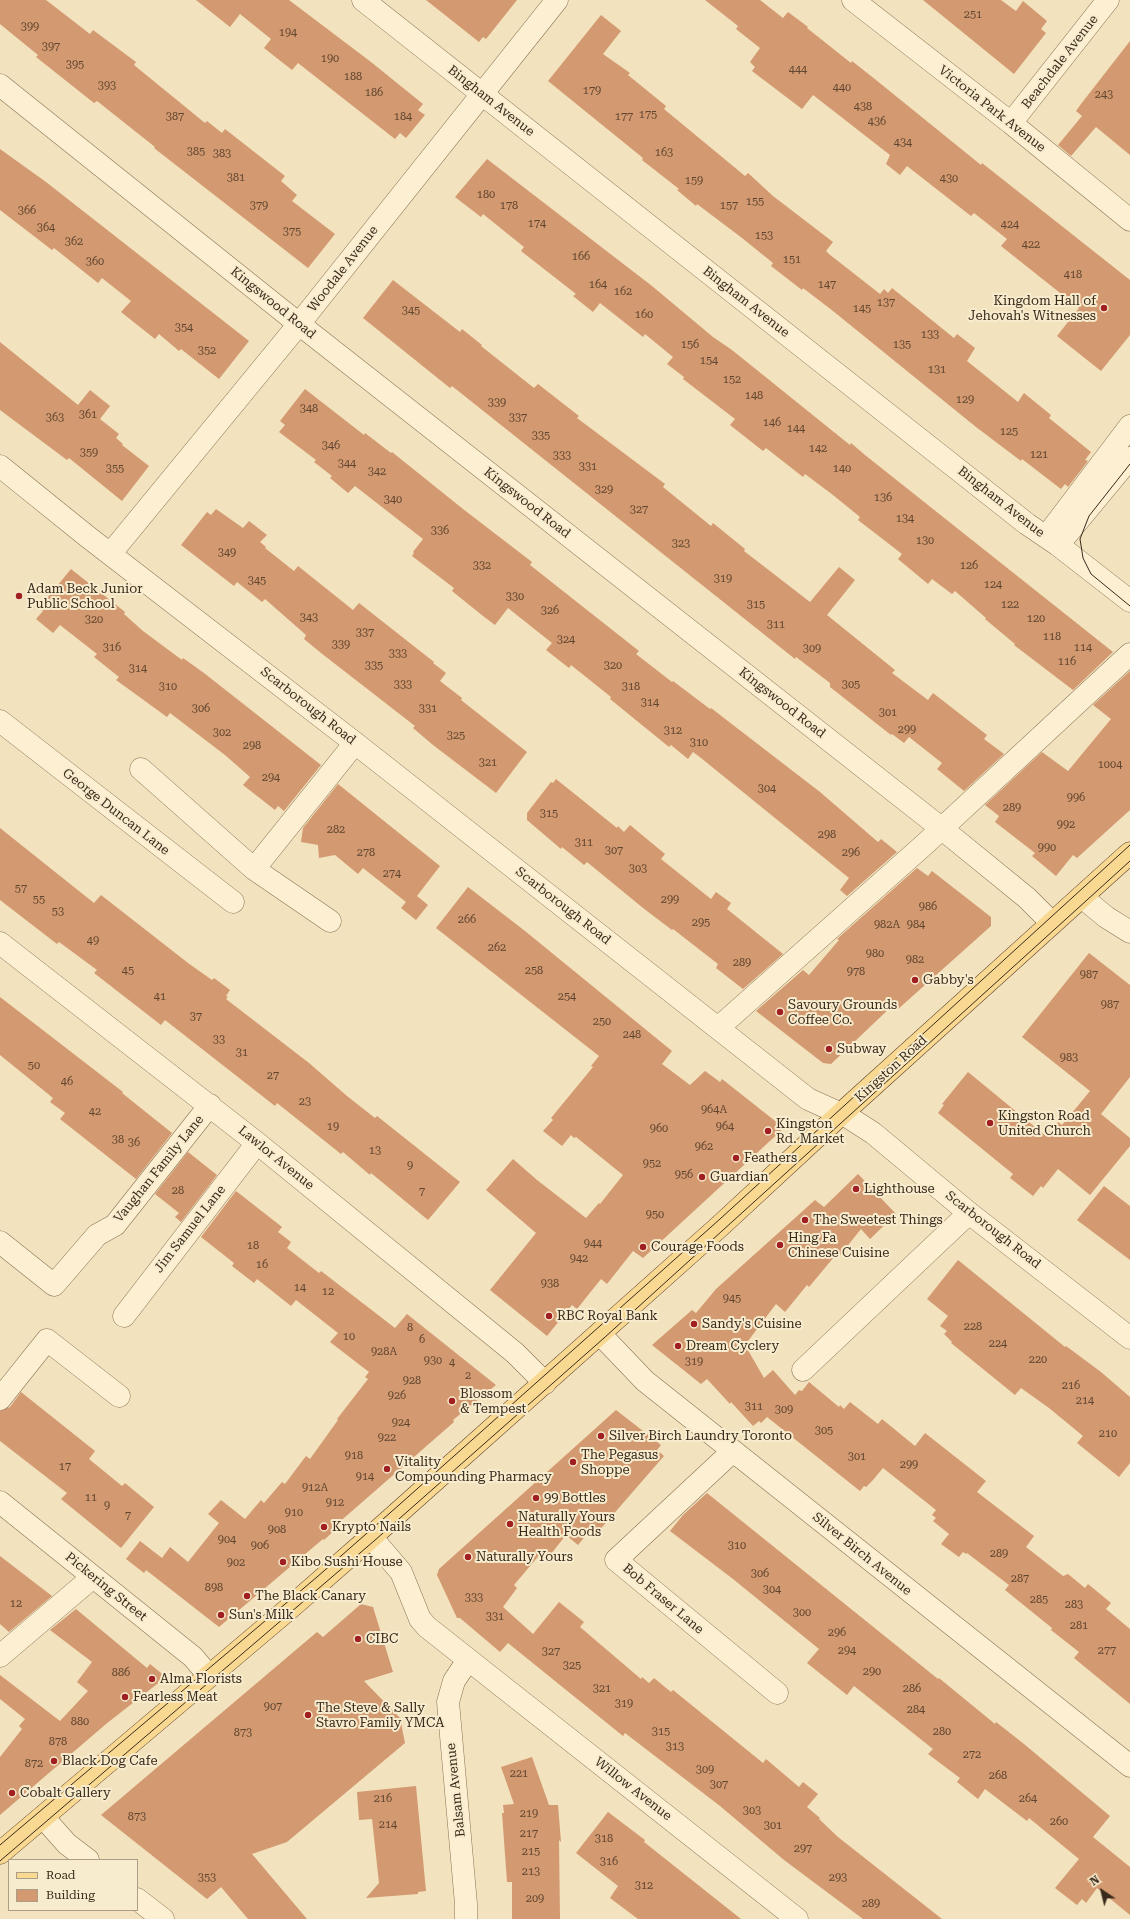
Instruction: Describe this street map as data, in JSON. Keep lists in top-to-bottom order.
{
  "streets": {
    "main road": ["Kingston Road"],
    "street": [
      "Beachdale Avenue",
      "Bingham Avenue",
      "Victoria Park Avenue",
      "Woodale Avenue",
      "Kingswood Road",
      "Scarborough Road",
      "George Duncan Lane",
      "Lawlor Avenue",
      "Vaughan Family Lane",
      "Jim Samuel Lane",
      "Silver Birch Avenue",
      "Pickering Street",
      "Bob Fraser Lane",
      "Willow Avenue",
      "Balsam Avenue"
    ]
  },
  "crossings": [
    ["Beachdale Avenue", "Victoria Park Avenue"],
    ["Bingham Avenue", "Woodale Avenue"],
    ["Woodale Avenue", "Kingswood Road"],
    ["Woodale Avenue", "Scarborough Road"],
    ["Kingswood Road", "Kingston Road"],
    ["Scarborough Road", "Kingston Road"],
    ["Kingston Road", "Lawlor Avenue"],
    ["Kingston Road", "Silver Birch Avenue"],
    ["Kingston Road", "Pickering Street"],
    ["Lawlor Avenue", "Vaughan Family Lane"],
    ["Lawlor Avenue", "Jim Samuel Lane"],
    ["Silver Birch Avenue", "Bob Fraser Lane"],
    ["Willow Avenue", "Balsam Avenue"]
  ],
  "places": [
    "Kingdom Hall of Jehovah's Witnesses",
    "Adam Beck Junior Public School",
    "Gabby's",
    "Savoury Grounds Coffee Co.",
    "Subway",
    "Kingston Road United Church",
    "Kingston Rd. Market",
    "Feathers",
    "Guardian",
    "Lighthouse",
    "The Sweetest Things",
    "Hing Fa Chinese Cuisine",
    "Courage Foods",
    "RBC Royal Bank",
    "Sandy's Cuisine",
    "Dream Cyclery",
    "Blossom & Tempest",
    "Silver Birch Laundry Toronto",
    "The Pegasus Shoppe",
    "Vitality Compounding Pharmacy",
    "99 Bottles",
    "Naturally Yours Health Foods",
    "Krypto Nails",
    "Naturally Yours",
    "Kibo Sushi House",
    "The Black Canary",
    "Sun's Milk",
    "CIBC",
    "Alma Florists",
    "Fearless Meat",
    "The Steve & Sally Stavro Family YMCA",
    "Black Dog Cafe",
    "Cobalt Gallery"
  ],
  "house_numbers": [
    "251",
    "399",
    "194",
    "397",
    "190",
    "395",
    "444",
    "188",
    "393",
    "440",
    "179",
    "186",
    "243",
    "438",
    "175",
    "387",
    "184",
    "177",
    "436",
    "434",
    "385",
    "163",
    "383",
    "381",
    "430",
    "159",
    "180",
    "155",
    "379",
    "178",
    "157",
    "366",
    "174",
    "424",
    "364",
    "375",
    "153",
    "362",
    "422",
    "166",
    "151",
    "360",
    "418",
    "164",
    "147",
    "162",
    "137",
    "145",
    "345",
    "160",
    "354",
    "133",
    "156",
    "135",
    "352",
    "154",
    "131",
    "152",
    "148",
    "129",
    "339",
    "348",
    "361",
    "363",
    "337",
    "146",
    "144",
    "125",
    "335",
    "346",
    "142",
    "359",
    "121",
    "333",
    "344",
    "331",
    "355",
    "140",
    "342",
    "329",
    "136",
    "340",
    "327",
    "134",
    "336",
    "130",
    "323",
    "349",
    "332",
    "126",
    "319",
    "345",
    "124",
    "330",
    "315",
    "122",
    "326",
    "343",
    "120",
    "320",
    "311",
    "337",
    "118",
    "324",
    "339",
    "316",
    "114",
    "309",
    "333",
    "116",
    "335",
    "320",
    "314",
    "333",
    "305",
    "310",
    "318",
    "314",
    "306",
    "331",
    "301",
    "299",
    "312",
    "302",
    "325",
    "310",
    "298",
    "321",
    "1004",
    "294",
    "304",
    "996",
    "289",
    "315",
    "992",
    "282",
    "298",
    "311",
    "990",
    "307",
    "278",
    "296",
    "303",
    "274",
    "57",
    "55",
    "299",
    "986",
    "53",
    "266",
    "295",
    "982A",
    "984",
    "49",
    "262",
    "980",
    "982",
    "289",
    "45",
    "258",
    "978",
    "987",
    "41",
    "254",
    "987",
    "37",
    "250",
    "248",
    "33",
    "31",
    "983",
    "50",
    "27",
    "46",
    "23",
    "964A",
    "42",
    "19",
    "964",
    "960",
    "38",
    "36",
    "962",
    "13",
    "952",
    "9",
    "956",
    "28",
    "7",
    "950",
    "944",
    "18",
    "942",
    "16",
    "938",
    "14",
    "12",
    "945",
    "228",
    "8",
    "10",
    "6",
    "224",
    "928A",
    "220",
    "930",
    "319",
    "4",
    "2",
    "928",
    "216",
    "926",
    "214",
    "311",
    "309",
    "924",
    "305",
    "210",
    "922",
    "918",
    "301",
    "299",
    "17",
    "914",
    "912A",
    "11",
    "912",
    "9",
    "910",
    "7",
    "908",
    "904",
    "906",
    "310",
    "289",
    "902",
    "306",
    "287",
    "898",
    "304",
    "333",
    "285",
    "12",
    "283",
    "300",
    "331",
    "281",
    "296",
    "294",
    "277",
    "327",
    "325",
    "290",
    "886",
    "321",
    "286",
    "319",
    "907",
    "284",
    "880",
    "315",
    "280",
    "873",
    "878",
    "313",
    "272",
    "872",
    "309",
    "221",
    "268",
    "307",
    "216",
    "264",
    "303",
    "219",
    "873",
    "260",
    "214",
    "301",
    "217",
    "318",
    "297",
    "215",
    "316",
    "213",
    "353",
    "293",
    "312",
    "209",
    "289"
  ],
  "legend": ["Road", "Building"],
  "north": "top left"
}
